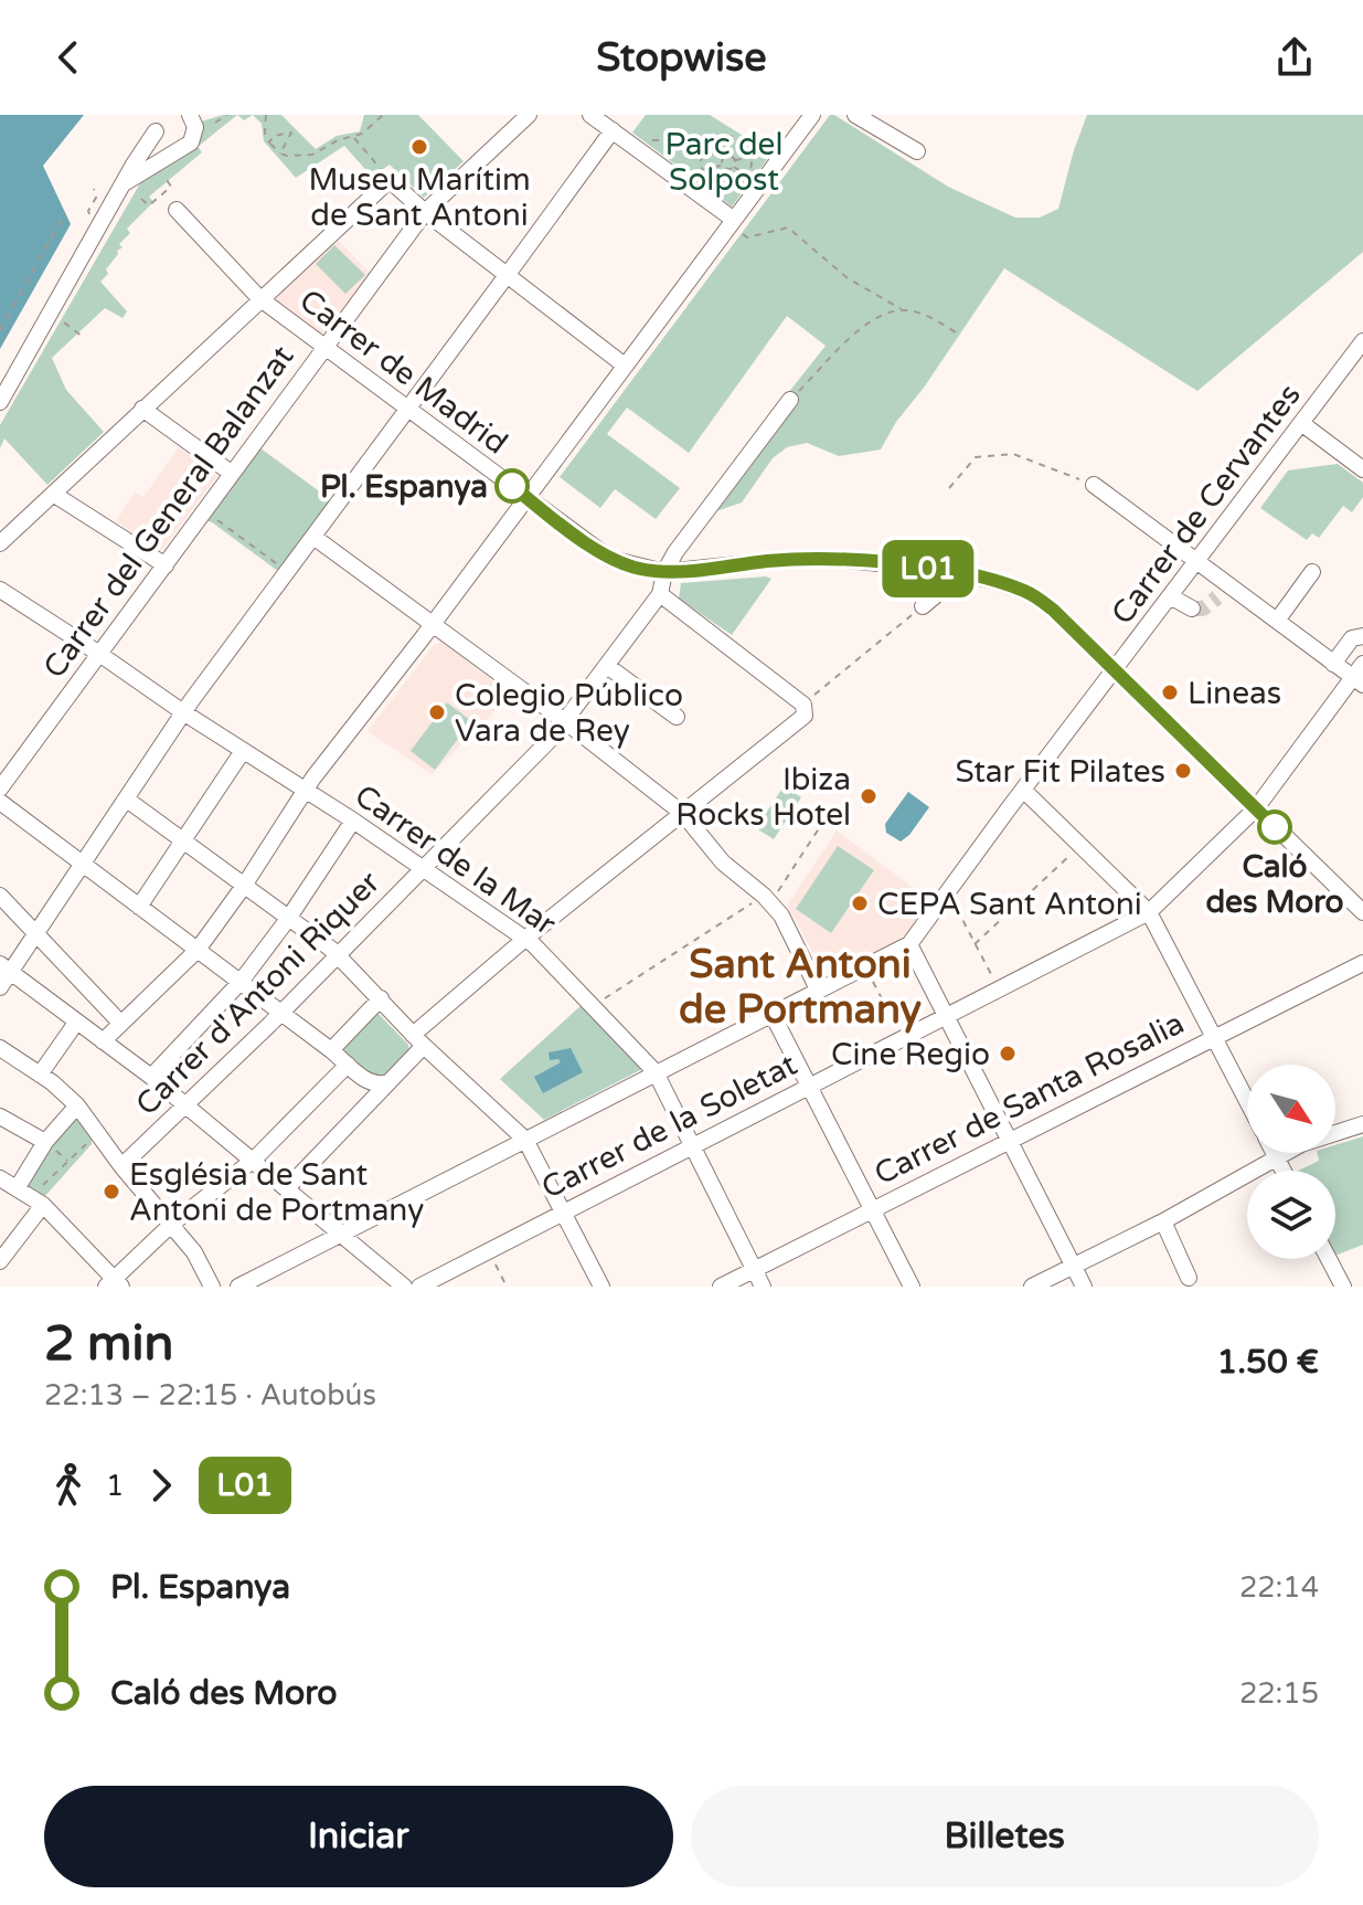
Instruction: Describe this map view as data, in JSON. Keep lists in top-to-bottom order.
{
  "streets": {
    "street": [
      "Carrer de Madrid",
      "Carrer de Cervantes",
      "Carrer del General Balanzat",
      "Carrer de la Mar",
      "Carrer d'Antoni Riquer",
      "Carrer de Santa Rosalia",
      "Carrer de la Soletat"
    ]
  },
  "crossings": [
    ["Carrer de Madrid", "Carrer de Cervantes"],
    ["Carrer de Madrid", "Carrer del General Balanzat"],
    ["Carrer de Madrid", "Carrer d'Antoni Riquer"],
    ["Carrer de Madrid", "Carrer de la Soletat"],
    ["Carrer de Cervantes", "Carrer de la Mar"],
    ["Carrer del General Balanzat", "Carrer de la Mar"],
    ["Carrer de la Mar", "Carrer d'Antoni Riquer"],
    ["Carrer de la Mar", "Carrer de Santa Rosalia"],
    ["Carrer de la Mar", "Carrer de la Soletat"]
  ],
  "districts": ["Sant Antoni de Portmany"],
  "parks": ["Parc del Solpost"],
  "places": [
    "Museu Marítim de Sant Antoni",
    "Pl. Espanya",
    "Lineas",
    "Colegio Público Vara de Rey",
    "Star Fit Pilates",
    "Ibiza Rocks Hotel",
    "Caló des Moro",
    "CEPA Sant Antoni",
    "Cine Regio",
    "Església de Sant Antoni de Portmany"
  ],
  "lines": ["bus line L01"],
  "north": "bottom right",
  "page": {
    "header": "Stopwise",
    "on_map": "L01",
    "heading": ["2 min", "22:13 – 22:15 · Autobús", "1.50 €"],
    "legs": ["1", "L01"],
    "list": [
      {
        "name": "Pl. Espanya",
        "value": "22:14"
      },
      {
        "name": "Caló des Moro",
        "value": "22:15"
      }
    ],
    "buttons": ["Iniciar", "Billetes"]
  }
}
